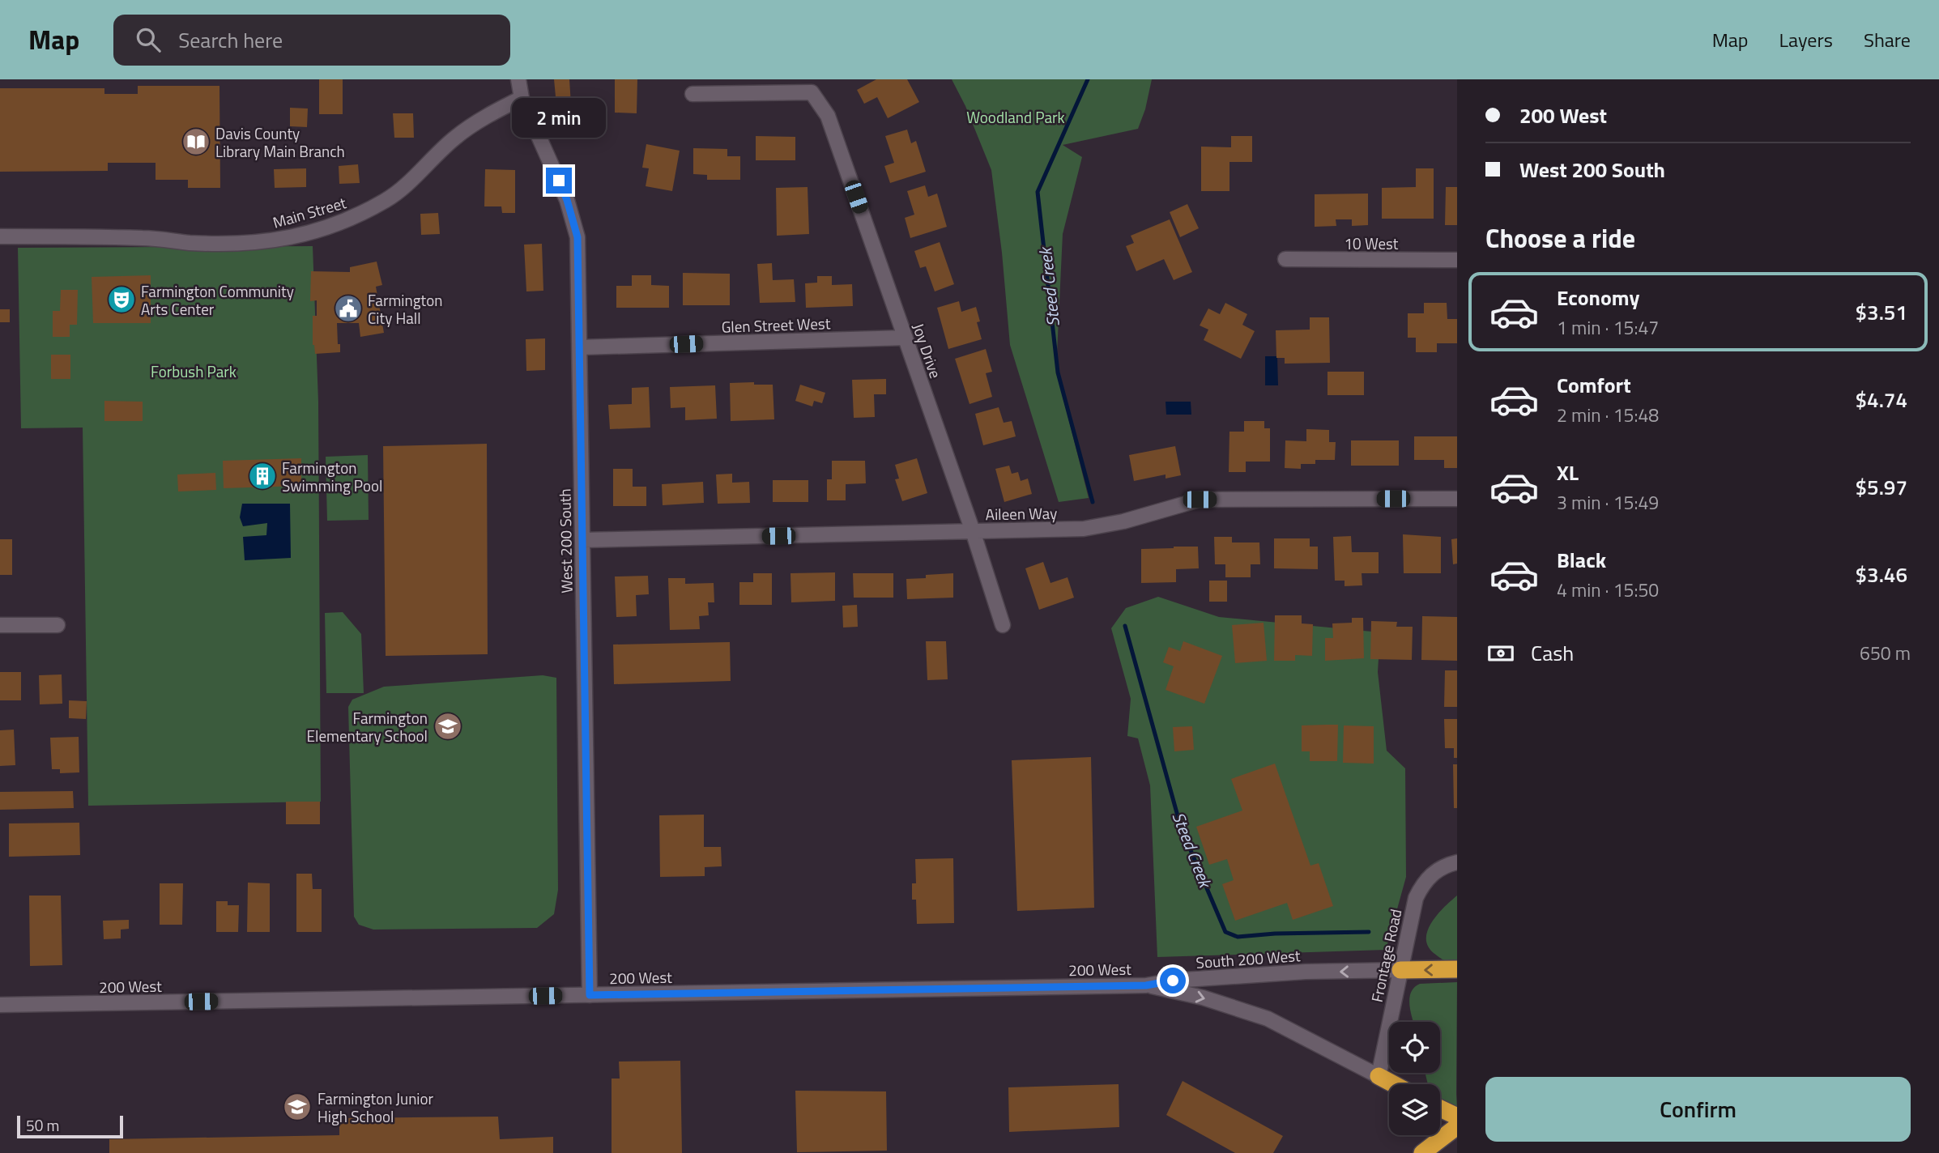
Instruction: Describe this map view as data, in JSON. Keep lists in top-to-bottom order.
{
  "streets": {
    "street": [
      "Main Street",
      "10 West",
      "Glen Street West",
      "Joy Drive",
      "Aileen Way",
      "West 200 South",
      "Frontage Road",
      "South 200 West",
      "200 West"
    ]
  },
  "crossings": [
    ["Main Street", "West 200 South"],
    ["Glen Street West", "Joy Drive"],
    ["Glen Street West", "West 200 South"],
    ["Joy Drive", "Aileen Way"],
    ["Aileen Way", "West 200 South"],
    ["West 200 South", "200 West"],
    ["Frontage Road", "South 200 West"],
    ["South 200 West", "200 West"]
  ],
  "water": ["Steed Creek"],
  "parks": ["Woodland Park", "Forbush Park"],
  "places": {
    "library": ["Davis County Library Main Branch"],
    "theatre": ["Farmington Community Arts Center"],
    "public building": ["Farmington City Hall"],
    "building": ["Farmington Swimming Pool"],
    "school or university": ["Farmington Elementary School", "Farmington Junior High School"]
  },
  "scale_bar": "50 m",
  "page": {
    "header": "Map",
    "search": "Search here",
    "nav": ["Map", "Layers", "Share"],
    "banner": ["200 West", "West 200 South"],
    "bubble": "2 min",
    "heading": "Choose a ride",
    "list": [
      {
        "name": "Economy",
        "note": "1 min · 15:47",
        "value": "$3.51"
      },
      {
        "name": "Comfort",
        "note": "2 min · 15:48",
        "value": "$4.74"
      },
      {
        "name": "XL",
        "note": "3 min · 15:49",
        "value": "$5.97"
      },
      {
        "name": "Black",
        "note": "4 min · 15:50",
        "value": "$3.46"
      }
    ],
    "pay": ["Cash", "650 m"],
    "buttons": "Confirm",
    "scale": "50 m"
  }
}
